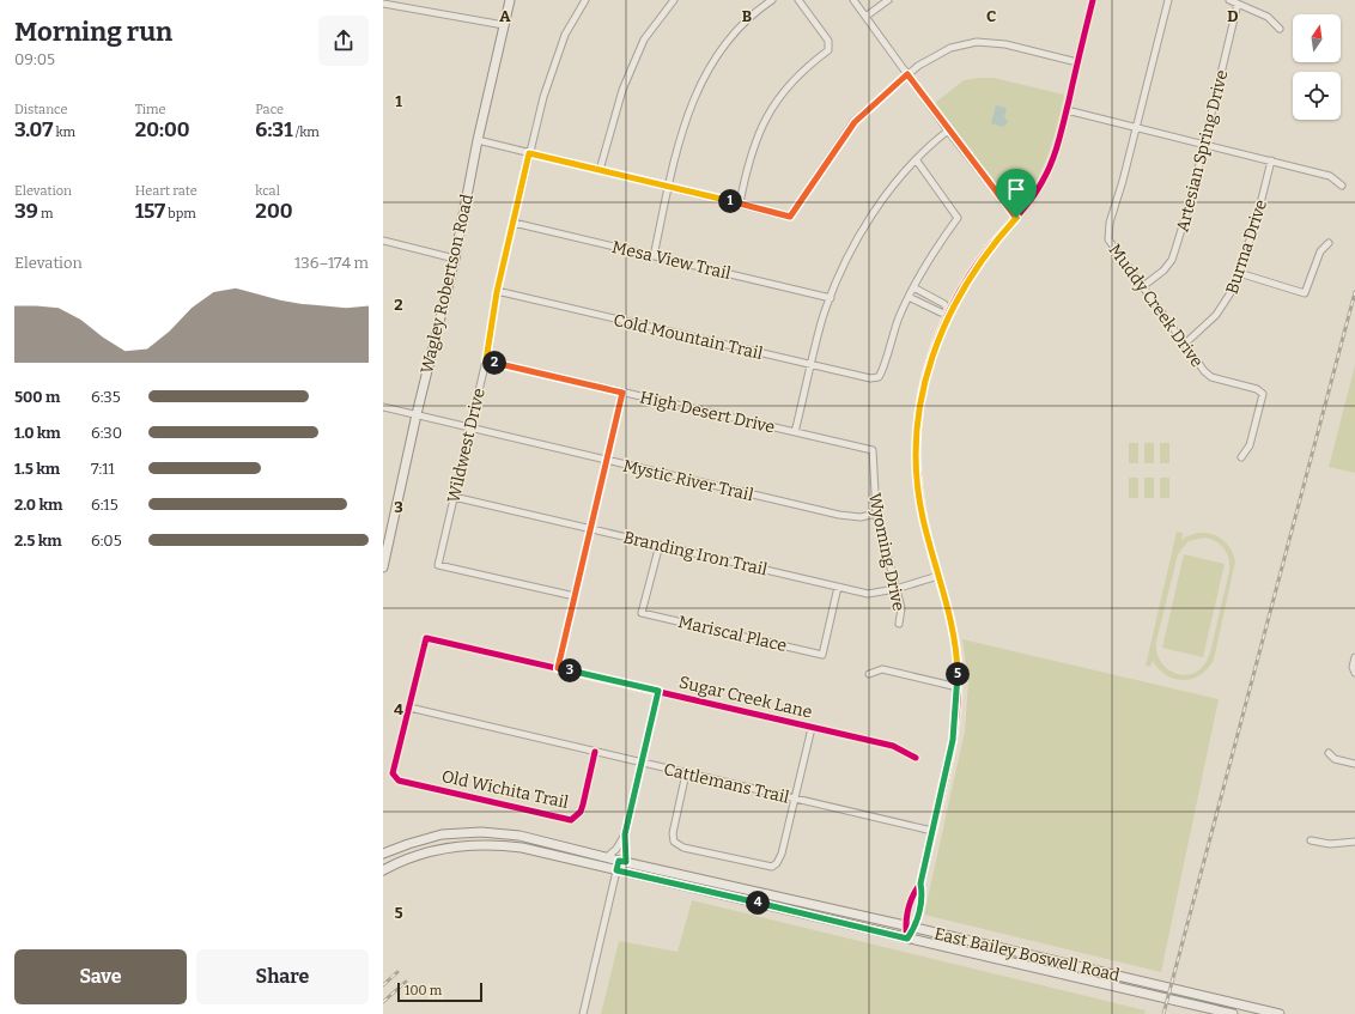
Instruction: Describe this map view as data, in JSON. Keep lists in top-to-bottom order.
{
  "streets": {
    "main road": ["Wagley Robertson Road", "East Bailey Boswell Road"],
    "street": [
      "Artesian Spring Drive",
      "Burma Drive",
      "Mesa View Trail",
      "Muddy Creek Drive",
      "Cold Mountain Trail",
      "High Desert Drive",
      "Wildwest Drive",
      "Mystic River Trail",
      "Wyoming Drive",
      "Branding Iron Trail",
      "Mariscal Place",
      "Sugar Creek Lane",
      "Cattlemans Trail",
      "Old Wichita Trail"
    ]
  },
  "crossings": [
    ["Artesian Spring Drive", "Muddy Creek Drive"],
    ["Burma Drive", "Muddy Creek Drive"],
    ["Mesa View Trail", "Wildwest Drive"],
    ["Wagley Robertson Road", "Mystic River Trail"],
    ["Cold Mountain Trail", "Wildwest Drive"],
    ["High Desert Drive", "Wildwest Drive"],
    ["High Desert Drive", "Wyoming Drive"],
    ["Wildwest Drive", "Mystic River Trail"],
    ["Wildwest Drive", "Branding Iron Trail"],
    ["Mystic River Trail", "Wyoming Drive"],
    ["Wyoming Drive", "Branding Iron Trail"],
    ["Branding Iron Trail", "Mariscal Place"],
    ["Sugar Creek Lane", "Cattlemans Trail"],
    ["Sugar Creek Lane", "Old Wichita Trail"],
    ["Cattlemans Trail", "Old Wichita Trail"]
  ],
  "scale_bar": "100 m",
  "north": "top",
  "page": {
    "heading": ["Morning run", "09:05"],
    "stats": [
      ["Distance", "3.07 km"],
      ["Time", "20:00"],
      ["Pace", "6:31 /km"],
      ["Elevation", "39 m"],
      ["Heart rate", "157 bpm"],
      ["kcal", "200"]
    ],
    "pins": [
      "1",
      "2",
      "3",
      "5",
      "4"
    ],
    "chart": ["Elevation", "136–174 m"],
    "list": [
      {
        "name": "500 m",
        "note": "6:35"
      },
      {
        "name": "1.0 km",
        "note": "6:30"
      },
      {
        "name": "1.5 km",
        "note": "7:11"
      },
      {
        "name": "2.0 km",
        "note": "6:15"
      },
      {
        "name": "2.5 km",
        "note": "6:05"
      }
    ],
    "buttons": ["Save", "Share"],
    "scale": "100 m"
  },
  "grid": {
    "columns": [
      "A",
      "B",
      "C",
      "D"
    ],
    "rows": [
      "1",
      "2",
      "3",
      "4",
      "5"
    ]
  }
}
